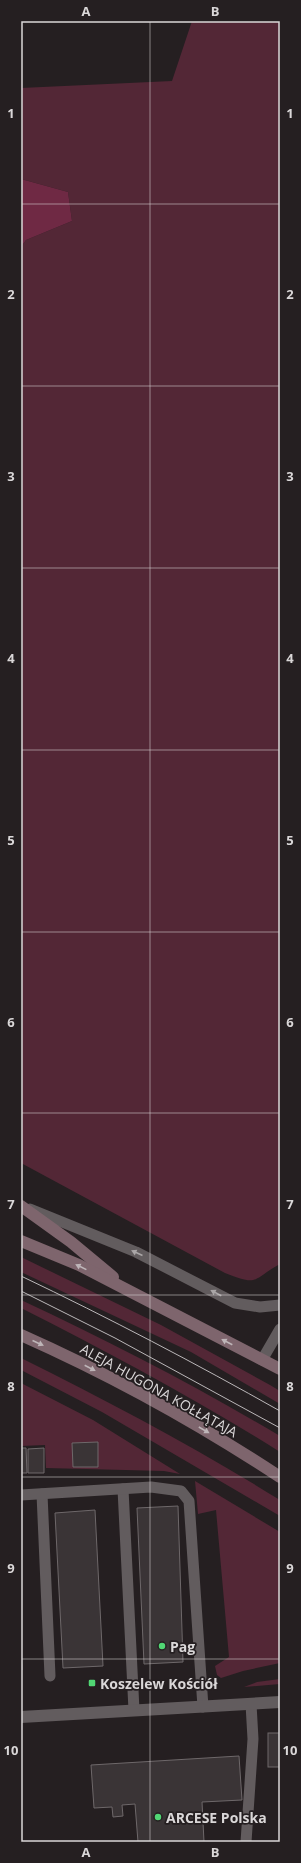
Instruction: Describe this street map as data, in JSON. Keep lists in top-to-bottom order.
{
  "streets": {
    "main road": ["ALEJA HUGONA KOŁŁĄTAJA"]
  },
  "places": {
    "other": ["Pag", "ARCESE Polska"],
    "transit": ["Koszelew Kościół"]
  },
  "grid": {
    "columns": ["A", "B"],
    "rows": [
      "1",
      "2",
      "3",
      "4",
      "5",
      "6",
      "7",
      "8",
      "9",
      "10"
    ]
  }
}
